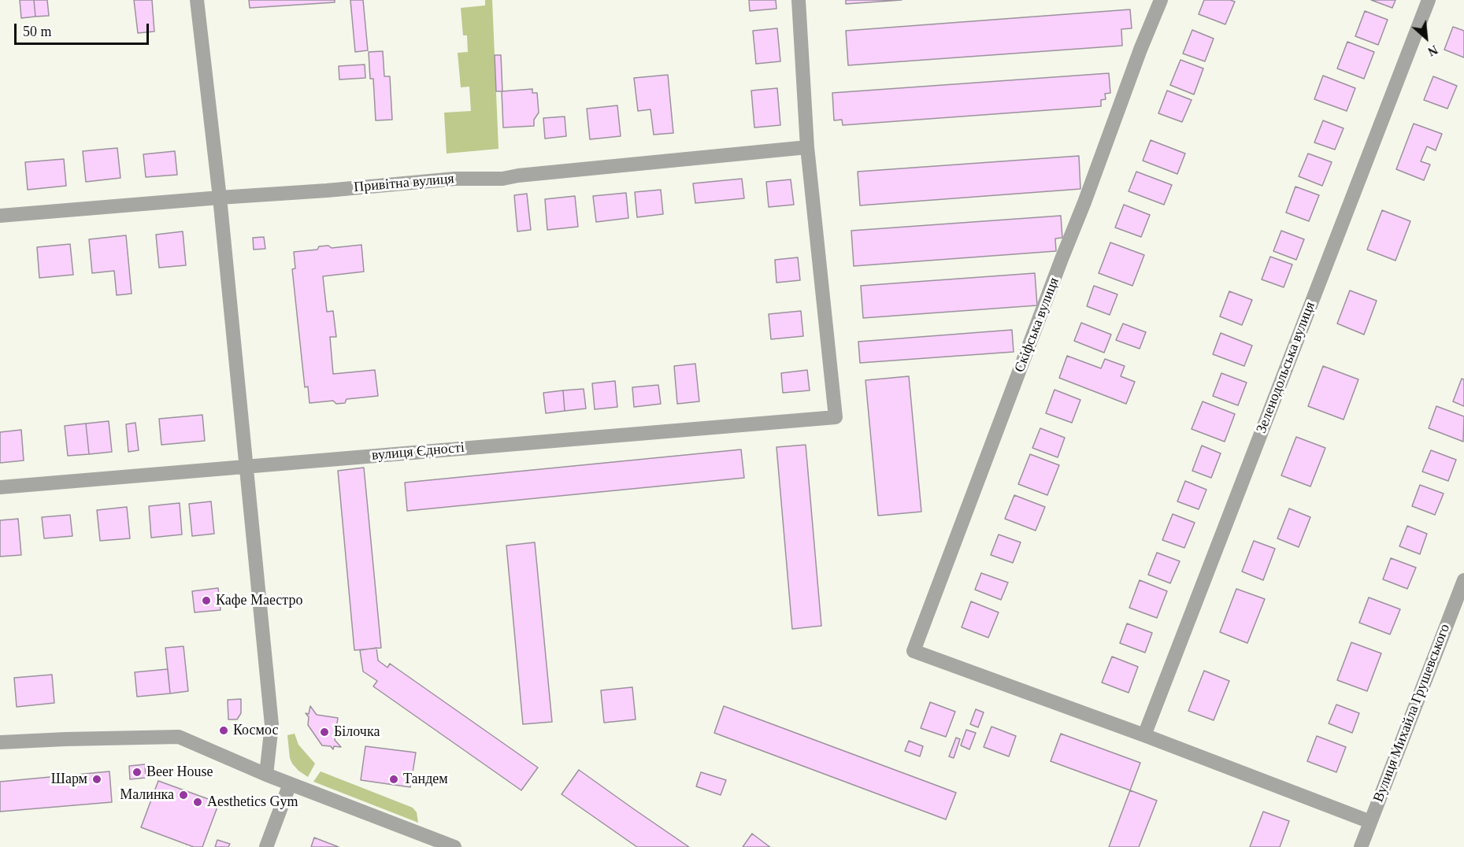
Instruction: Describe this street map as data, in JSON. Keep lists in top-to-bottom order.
{
  "streets": {
    "street": [
      "Привітна вулиця",
      "Скіфська вулиця",
      "Зеленодольська вулиця",
      "вулиця Єдності",
      "Вулиця Михайла Грушевського"
    ]
  },
  "crossings": [
    ["Привітна вулиця", "вулиця Єдності"],
    ["Скіфська вулиця", "Зеленодольська вулиця"]
  ],
  "places": [
    "Кафе Маестро",
    "Космос",
    "Білочка",
    "Beer House",
    "Шарм",
    "Тандем",
    "Малинка",
    "Aesthetics Gym"
  ],
  "scale_bar": "50 m",
  "north": "bottom right"
}
